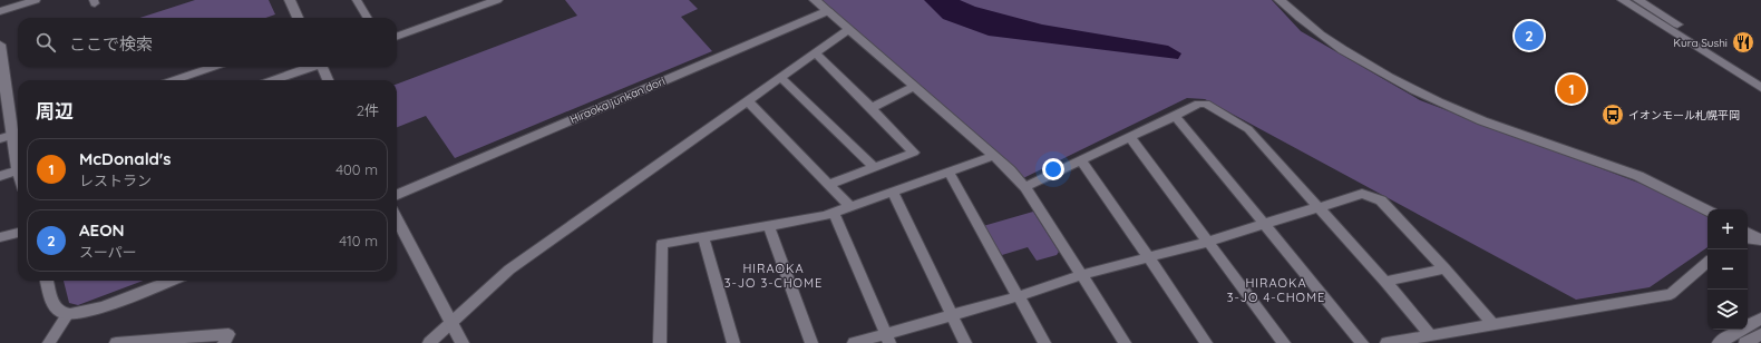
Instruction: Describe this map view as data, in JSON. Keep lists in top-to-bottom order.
{
  "streets": {
    "street": ["Hiraoka junkan dori"]
  },
  "districts": ["HIRAOKA 3-JO 3-CHOME", "HIRAOKA 3-JO 4-CHOME"],
  "places": {
    "restaurant": ["Kura Sushi"],
    "bus stop": ["イオンモール札幌平岡"]
  },
  "page": {
    "search": "ここで検索",
    "pins": ["2", "1"],
    "heading": ["周辺", "2件"],
    "list": [
      {
        "mark": "1",
        "name": "McDonald's",
        "note": "レストラン",
        "value": "400 m"
      },
      {
        "mark": "2",
        "name": "AEON",
        "note": "スーパー",
        "value": "410 m"
      }
    ],
    "map_buttons": ["+", "−"]
  }
}
